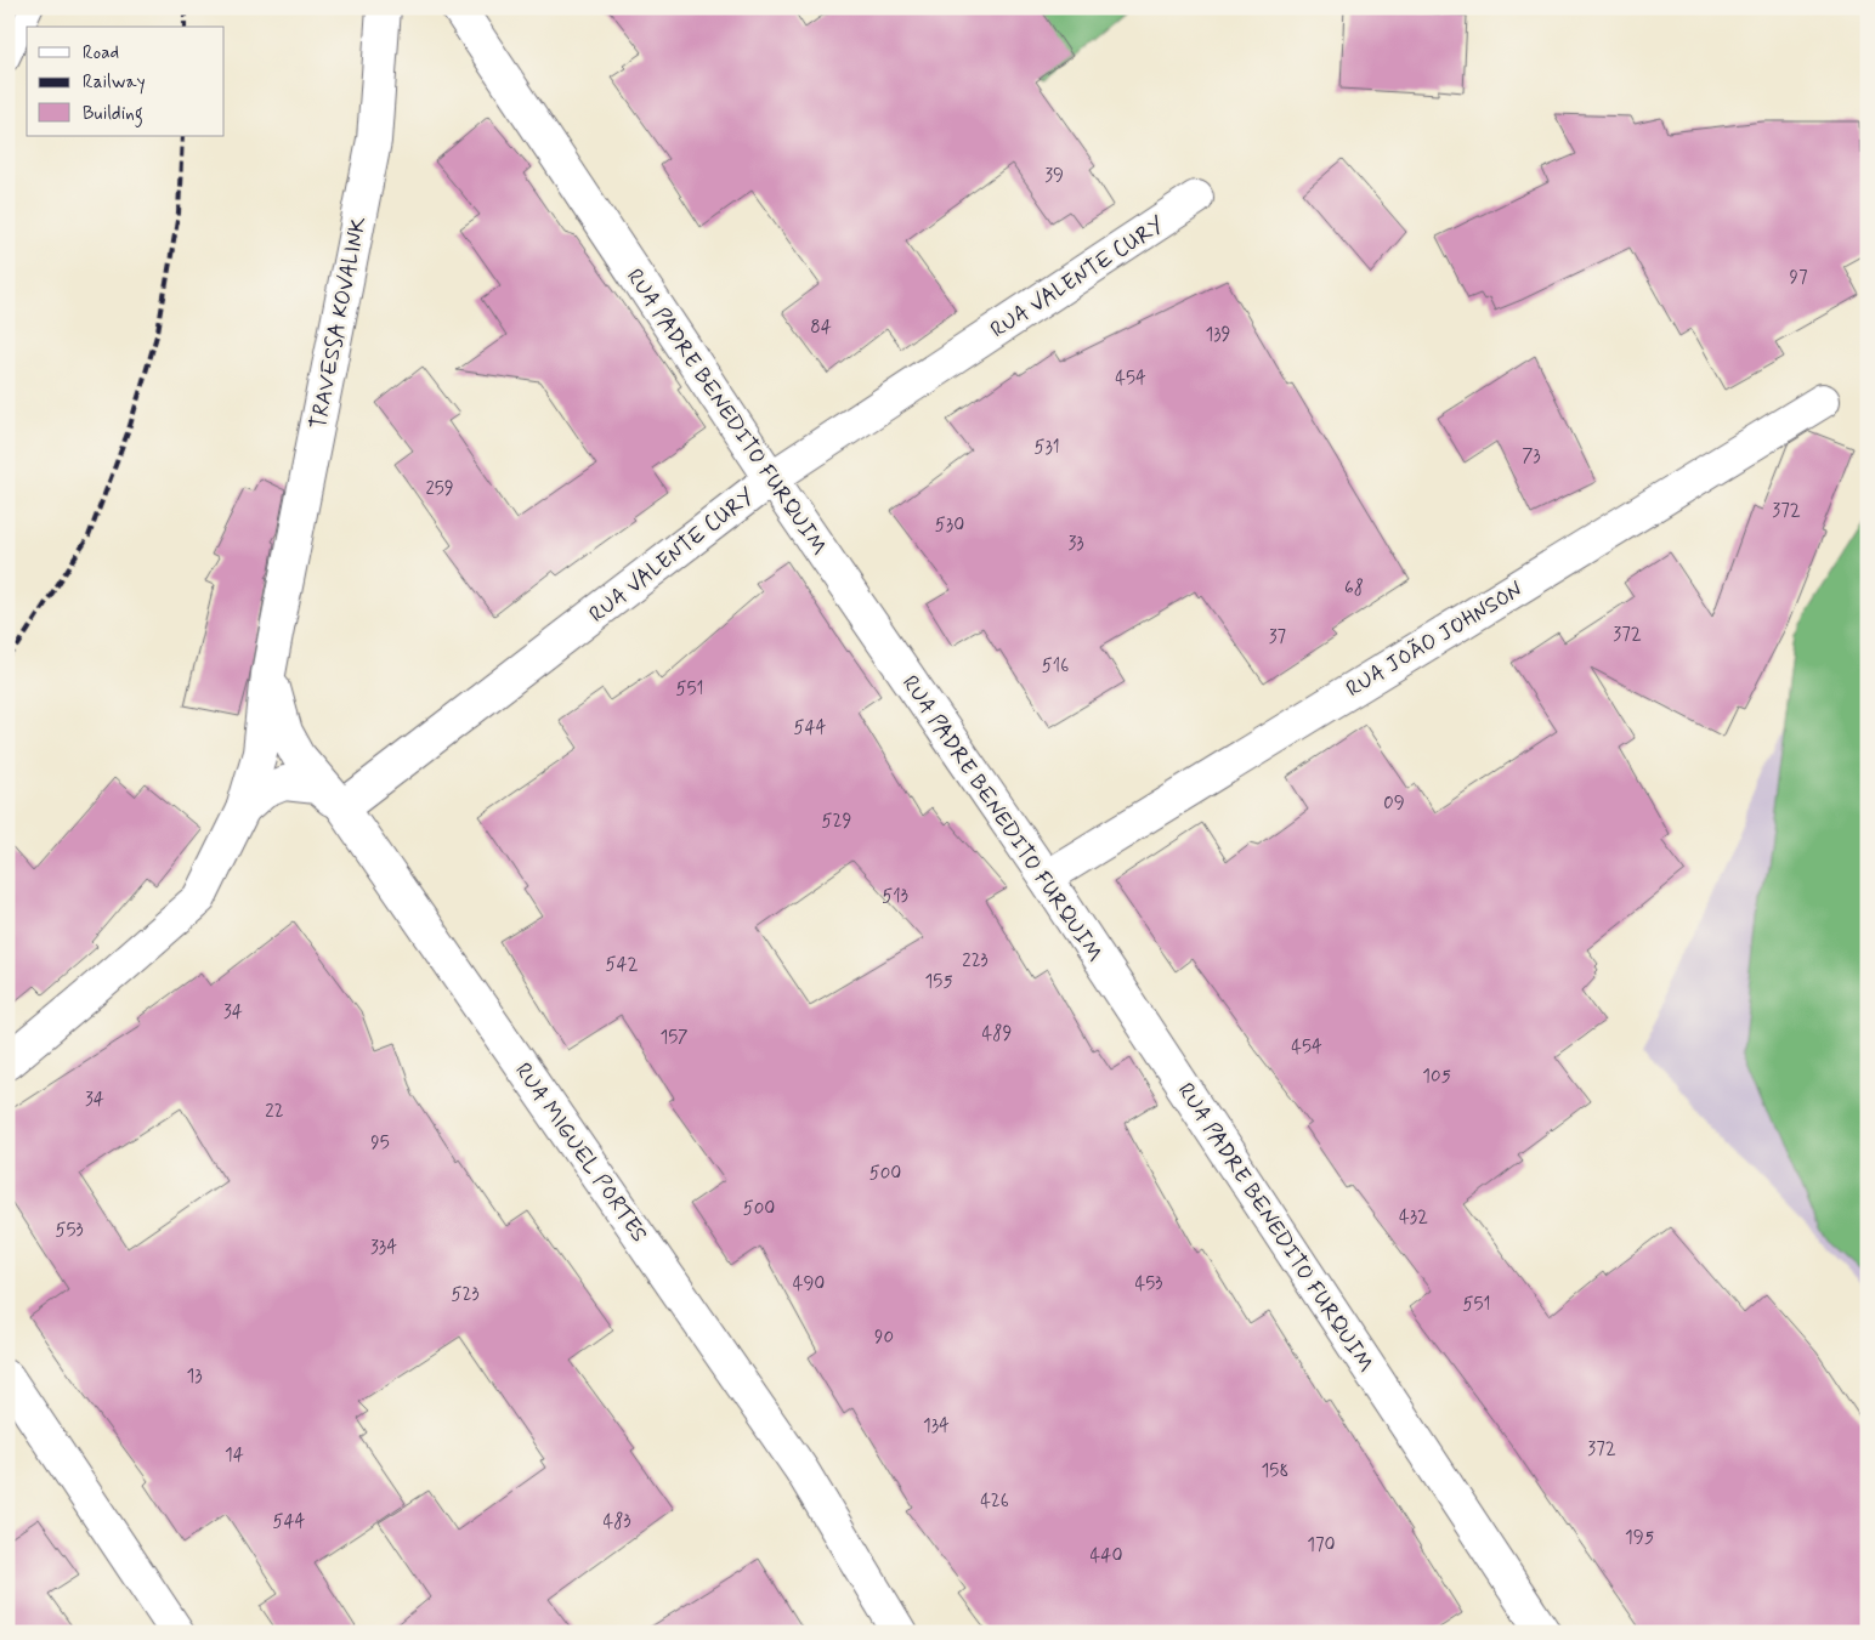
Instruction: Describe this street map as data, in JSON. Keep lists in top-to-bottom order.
{
  "streets": {
    "street": [
      "RUA VALENTE CURY",
      "TRAVESSA KOVALINK",
      "RUA PADRE BENEDITO FURQUIM",
      "RUA JOÃO JOHNSON",
      "RUA MIGUEL PORTES"
    ]
  },
  "crossings": [
    ["RUA VALENTE CURY", "RUA PADRE BENEDITO FURQUIM"],
    ["RUA VALENTE CURY", "RUA MIGUEL PORTES"],
    ["TRAVESSA KOVALINK", "RUA MIGUEL PORTES"],
    ["RUA PADRE BENEDITO FURQUIM", "RUA JOÃO JOHNSON"]
  ],
  "house_numbers": [
    "39",
    "97",
    "84",
    "139",
    "454",
    "531",
    "73",
    "259",
    "372",
    "530",
    "33",
    "68",
    "372",
    "37",
    "516",
    "551",
    "544",
    "09",
    "529",
    "513",
    "223",
    "542",
    "155",
    "34",
    "489",
    "157",
    "454",
    "105",
    "34",
    "22",
    "95",
    "500",
    "500",
    "432",
    "553",
    "334",
    "490",
    "453",
    "523",
    "551",
    "90",
    "13",
    "134",
    "372",
    "14",
    "158",
    "426",
    "544",
    "483",
    "195",
    "170",
    "440"
  ],
  "legend": ["Road", "Railway", "Building"]
}
